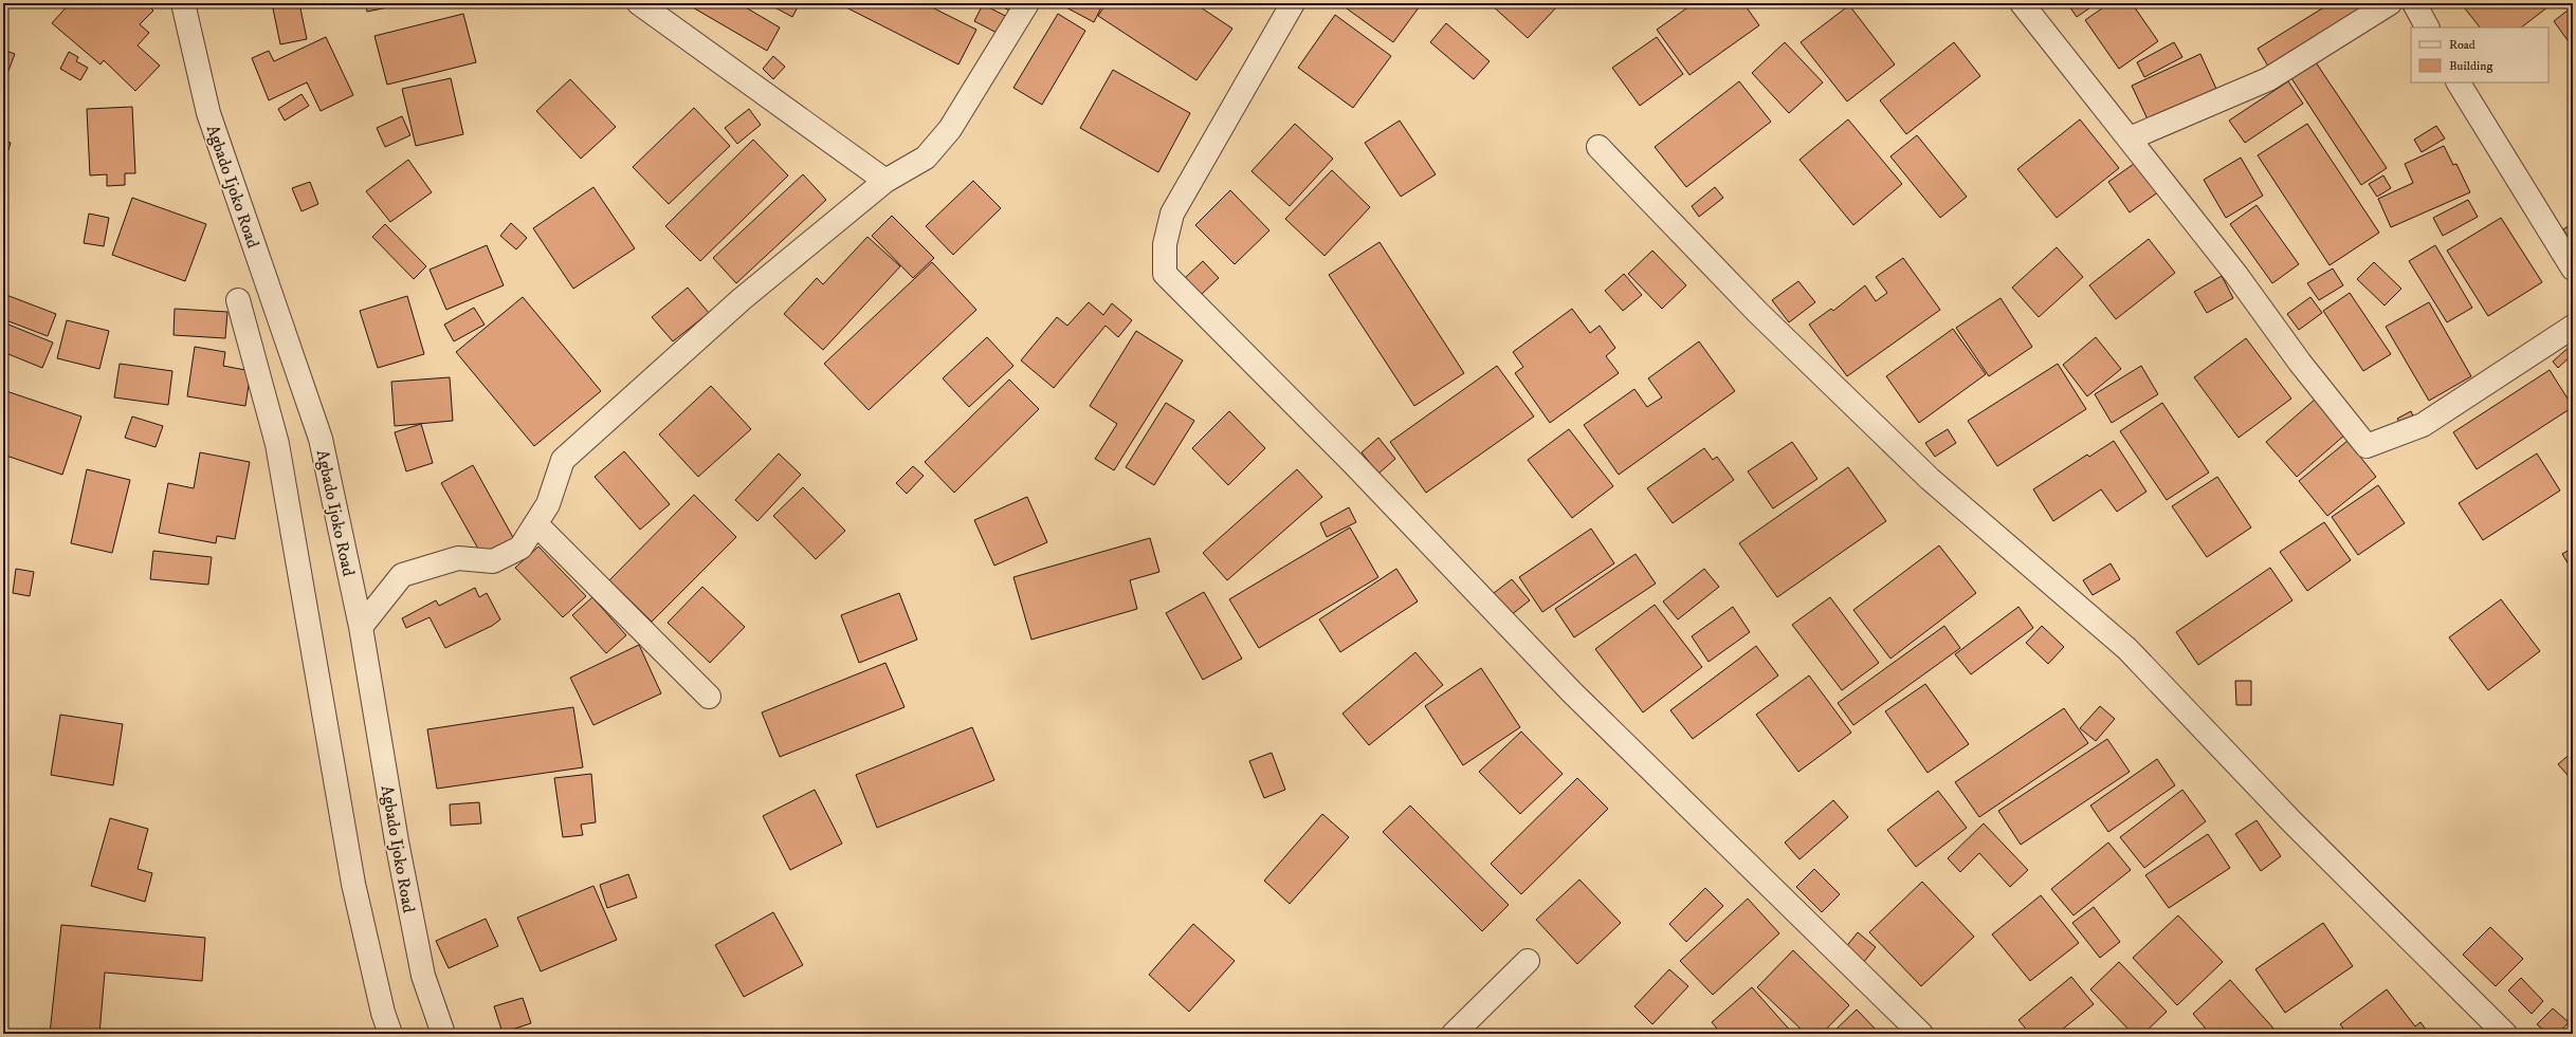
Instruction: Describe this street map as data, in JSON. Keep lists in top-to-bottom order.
{
  "streets": {
    "street": ["Agbado Ijoko Road"]
  },
  "legend": ["Road", "Building"]
}
